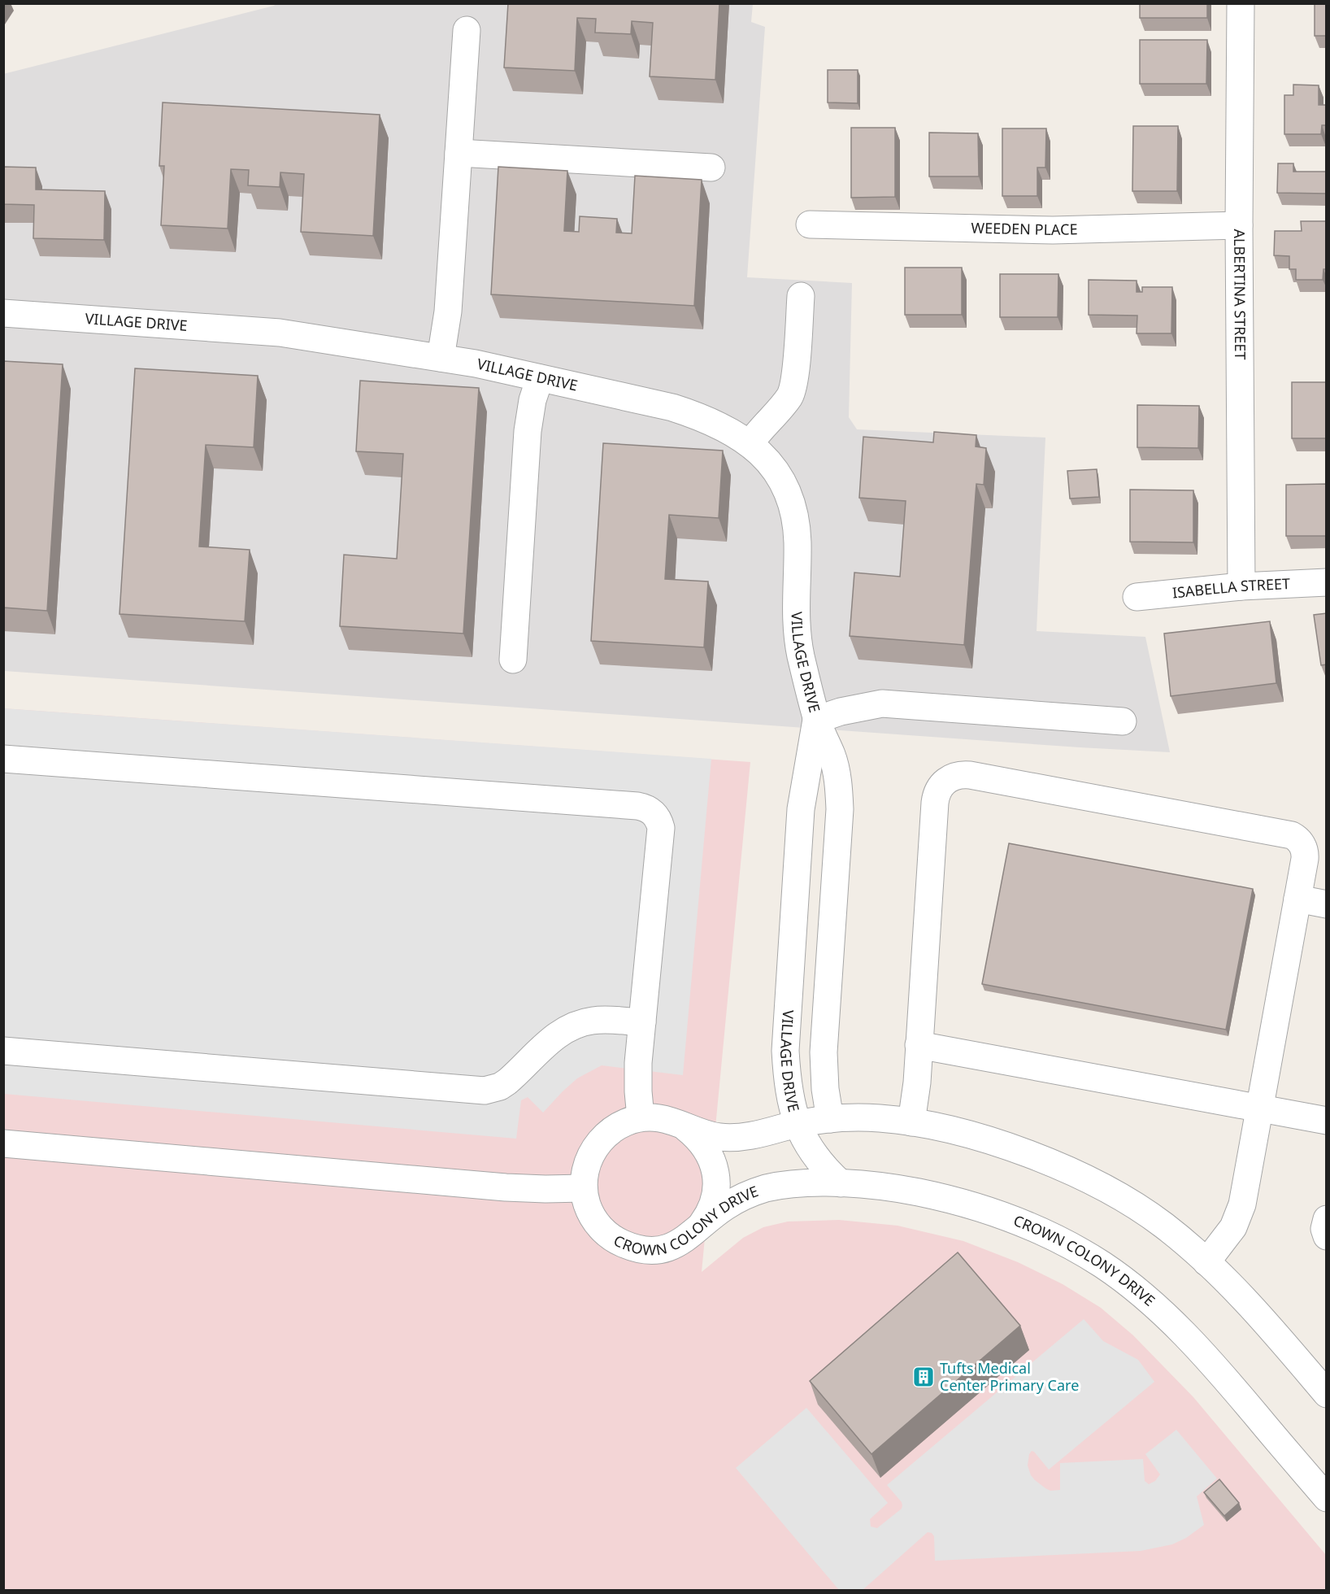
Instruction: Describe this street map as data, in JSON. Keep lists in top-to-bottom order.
{
  "streets": {
    "street": [
      "WEEDEN PLACE",
      "ALBERTINA STREET",
      "VILLAGE DRIVE",
      "ISABELLA STREET",
      "CROWN COLONY DRIVE"
    ]
  },
  "crossings": [
    ["WEEDEN PLACE", "ALBERTINA STREET"],
    ["ALBERTINA STREET", "ISABELLA STREET"],
    ["VILLAGE DRIVE", "CROWN COLONY DRIVE"]
  ],
  "places": {
    "building": ["Tufts Medical Center Primary Care"]
  }
}
